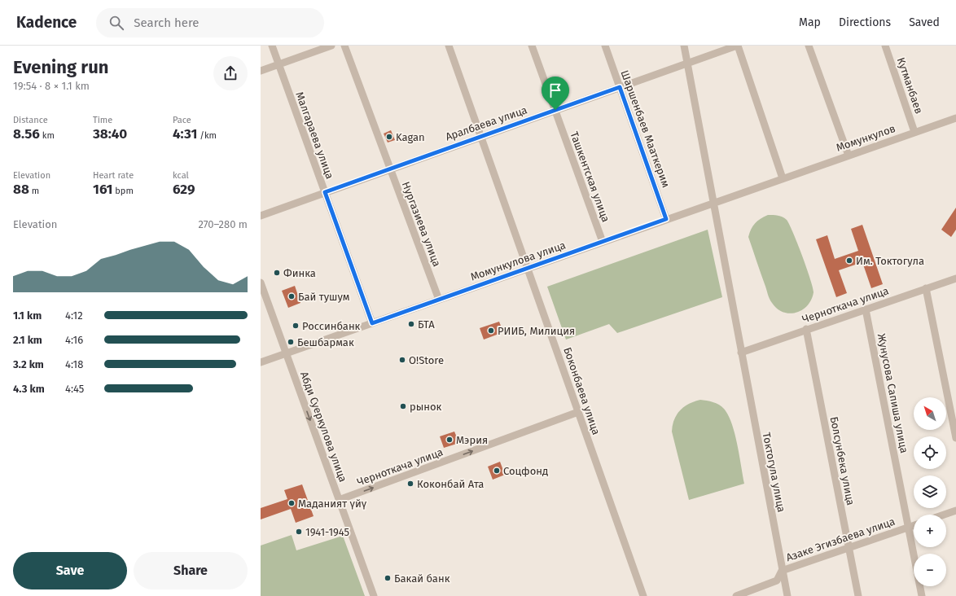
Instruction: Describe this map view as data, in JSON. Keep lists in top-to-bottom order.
{
  "streets": {
    "street": [
      "Кутманбаев",
      "Аралбаева улица",
      "Шаршенбаев Мааткерим",
      "Малгараева улица",
      "Момункулов",
      "Ташкентская улица",
      "Нургазиева улица",
      "Момункулова улица",
      "Черноткача улица",
      "Боконбаева улица",
      "Жунусова Сапиша улица",
      "Абди Суеркулова улица",
      "Болсунбека улица",
      "Токтогула улица",
      "Азаке Эгизбаева улица"
    ]
  },
  "crossings": [
    ["Кутманбаев", "Момункулов"],
    ["Аралбаева улица", "Шаршенбаев Мааткерим"],
    ["Аралбаева улица", "Малгараева улица"],
    ["Аралбаева улица", "Ташкентская улица"],
    ["Аралбаева улица", "Нургазиева улица"],
    ["Аралбаева улица", "Боконбаева улица"],
    ["Аралбаева улица", "Токтогула улица"],
    ["Шаршенбаев Мааткерим", "Момункулова улица"],
    ["Малгараева улица", "Момункулова улица"],
    ["Момункулов", "Момункулова улица"],
    ["Ташкентская улица", "Момункулова улица"],
    ["Нургазиева улица", "Момункулова улица"],
    ["Момункулова улица", "Боконбаева улица"],
    ["Момункулова улица", "Абди Суеркулова улица"],
    ["Момункулова улица", "Токтогула улица"],
    ["Черноткача улица", "Боконбаева улица"],
    ["Черноткача улица", "Жунусова Сапиша улица"],
    ["Черноткача улица", "Абди Суеркулова улица"],
    ["Черноткача улица", "Болсунбека улица"],
    ["Черноткача улица", "Токтогула улица"],
    ["Жунусова Сапиша улица", "Азаке Эгизбаева улица"],
    ["Болсунбека улица", "Азаке Эгизбаева улица"],
    ["Токтогула улица", "Азаке Эгизбаева улица"]
  ],
  "one_way": ["Черноткача улица", "Абди Суеркулова улица"],
  "places": [
    "Kagan",
    "Им. Токтогула",
    "Финка",
    "Бай тушум",
    "БТА",
    "Россинбанк",
    "РИИБ, Милиция",
    "Бешбармак",
    "O!Store",
    "рынок",
    "Мэрия",
    "Соцфонд",
    "Коконбай Ата",
    "Маданият үйү",
    "1941-1945",
    "Бакай банк"
  ],
  "north": "top left",
  "page": {
    "header": "Kadence",
    "search": "Search here",
    "nav": ["Map", "Directions", "Saved"],
    "heading": ["Evening run", "19:54 · 8 × 1.1 km"],
    "stats": [
      ["Distance", "8.56 km"],
      ["Time", "38:40"],
      ["Pace", "4:31 /km"],
      ["Elevation", "88 m"],
      ["Heart rate", "161 bpm"],
      ["kcal", "629"]
    ],
    "chart": ["Elevation", "270–280 m"],
    "list": [
      {
        "name": "1.1 km",
        "note": "4:12"
      },
      {
        "name": "2.1 km",
        "note": "4:16"
      },
      {
        "name": "3.2 km",
        "note": "4:18"
      },
      {
        "name": "4.3 km",
        "note": "4:45"
      }
    ],
    "map_buttons": ["+", "−"],
    "buttons": ["Save", "Share"]
  }
}
